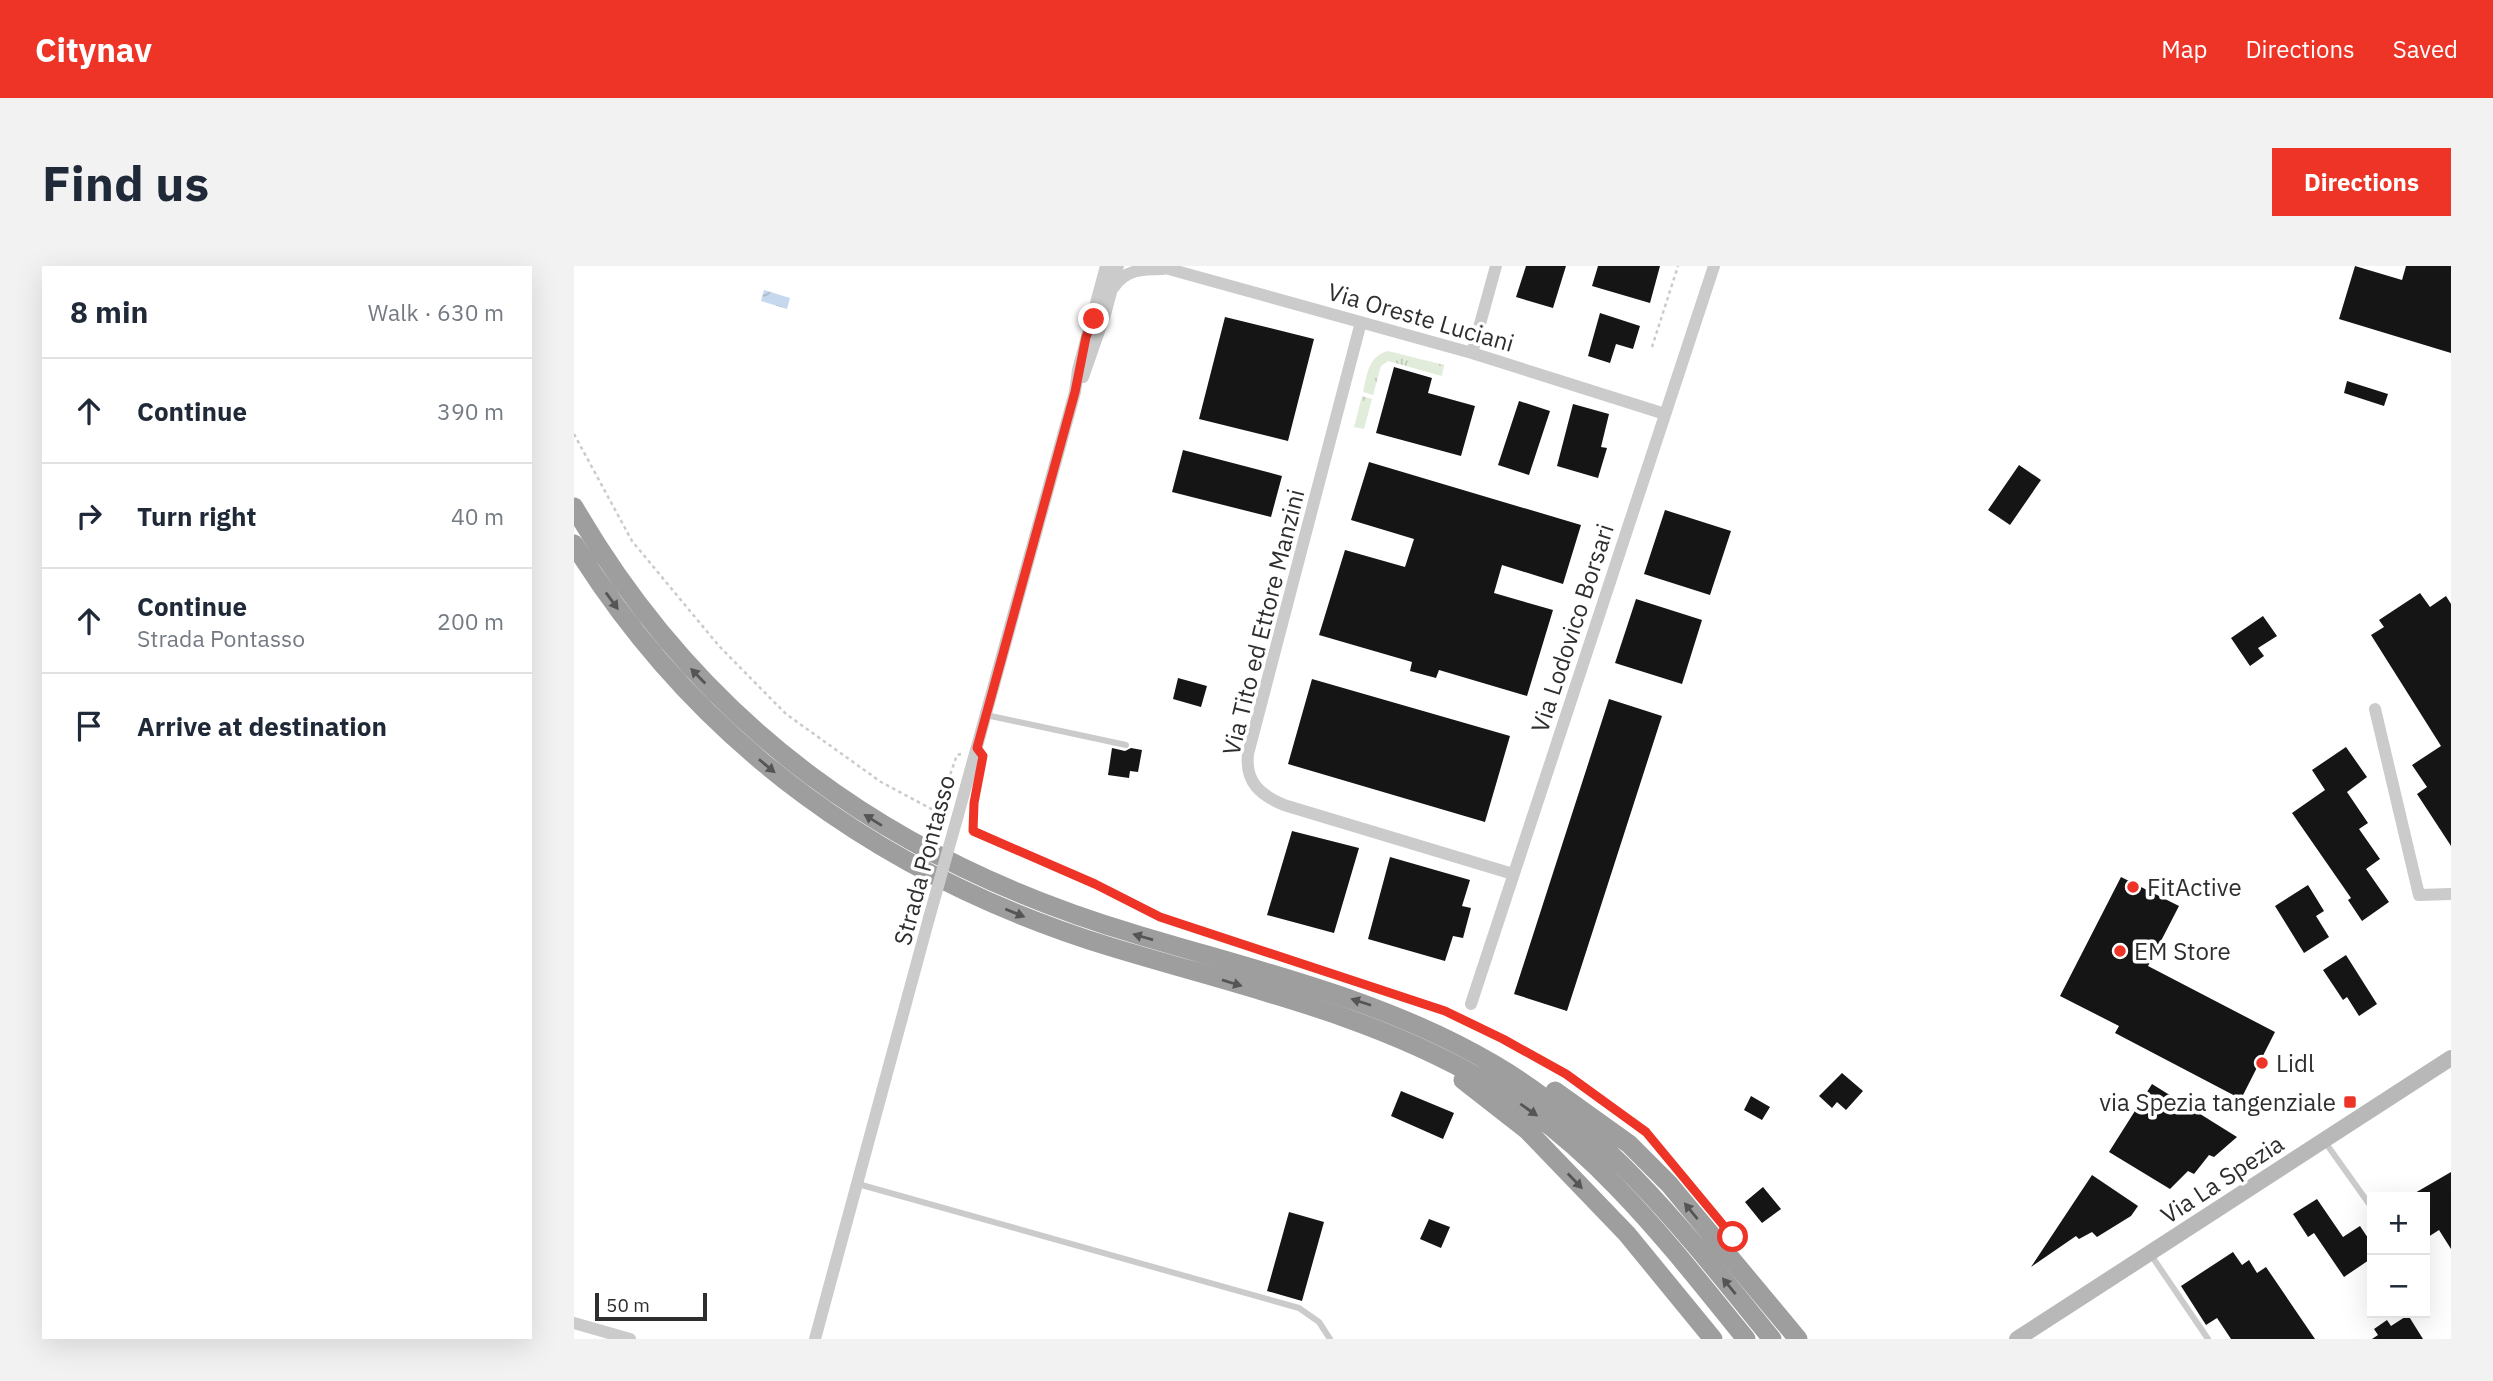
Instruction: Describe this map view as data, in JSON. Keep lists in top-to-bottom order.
{
  "streets": {
    "main road": ["Via La Spezia"],
    "street": [
      "Via Oreste Luciani",
      "Via Tito ed Ettore Manzini",
      "Via Lodovico Borsari",
      "Strada Pontasso"
    ]
  },
  "crossings": [
    ["Via Oreste Luciani", "Via Tito ed Ettore Manzini"],
    ["Via Oreste Luciani", "Via Lodovico Borsari"],
    ["Via Oreste Luciani", "Strada Pontasso"],
    ["Via Tito ed Ettore Manzini", "Via Lodovico Borsari"]
  ],
  "places": {
    "other": ["FitActive", "EM Store", "Lidl"],
    "transit": ["via Spezia tangenziale"]
  },
  "scale_bar": "50 m",
  "page": {
    "header": "Citynav",
    "nav": ["Map", "Directions", "Saved"],
    "buttons": "Directions",
    "title": "Find us",
    "heading": ["8 min", "Walk · 630 m"],
    "list": [
      ["Continue", "390 m"],
      ["Turn right", "40 m"],
      ["Continue", "Strada Pontasso", "200 m"],
      "Arrive at destination"
    ],
    "map_buttons": ["+", "−"],
    "scale": "50 m"
  }
}
